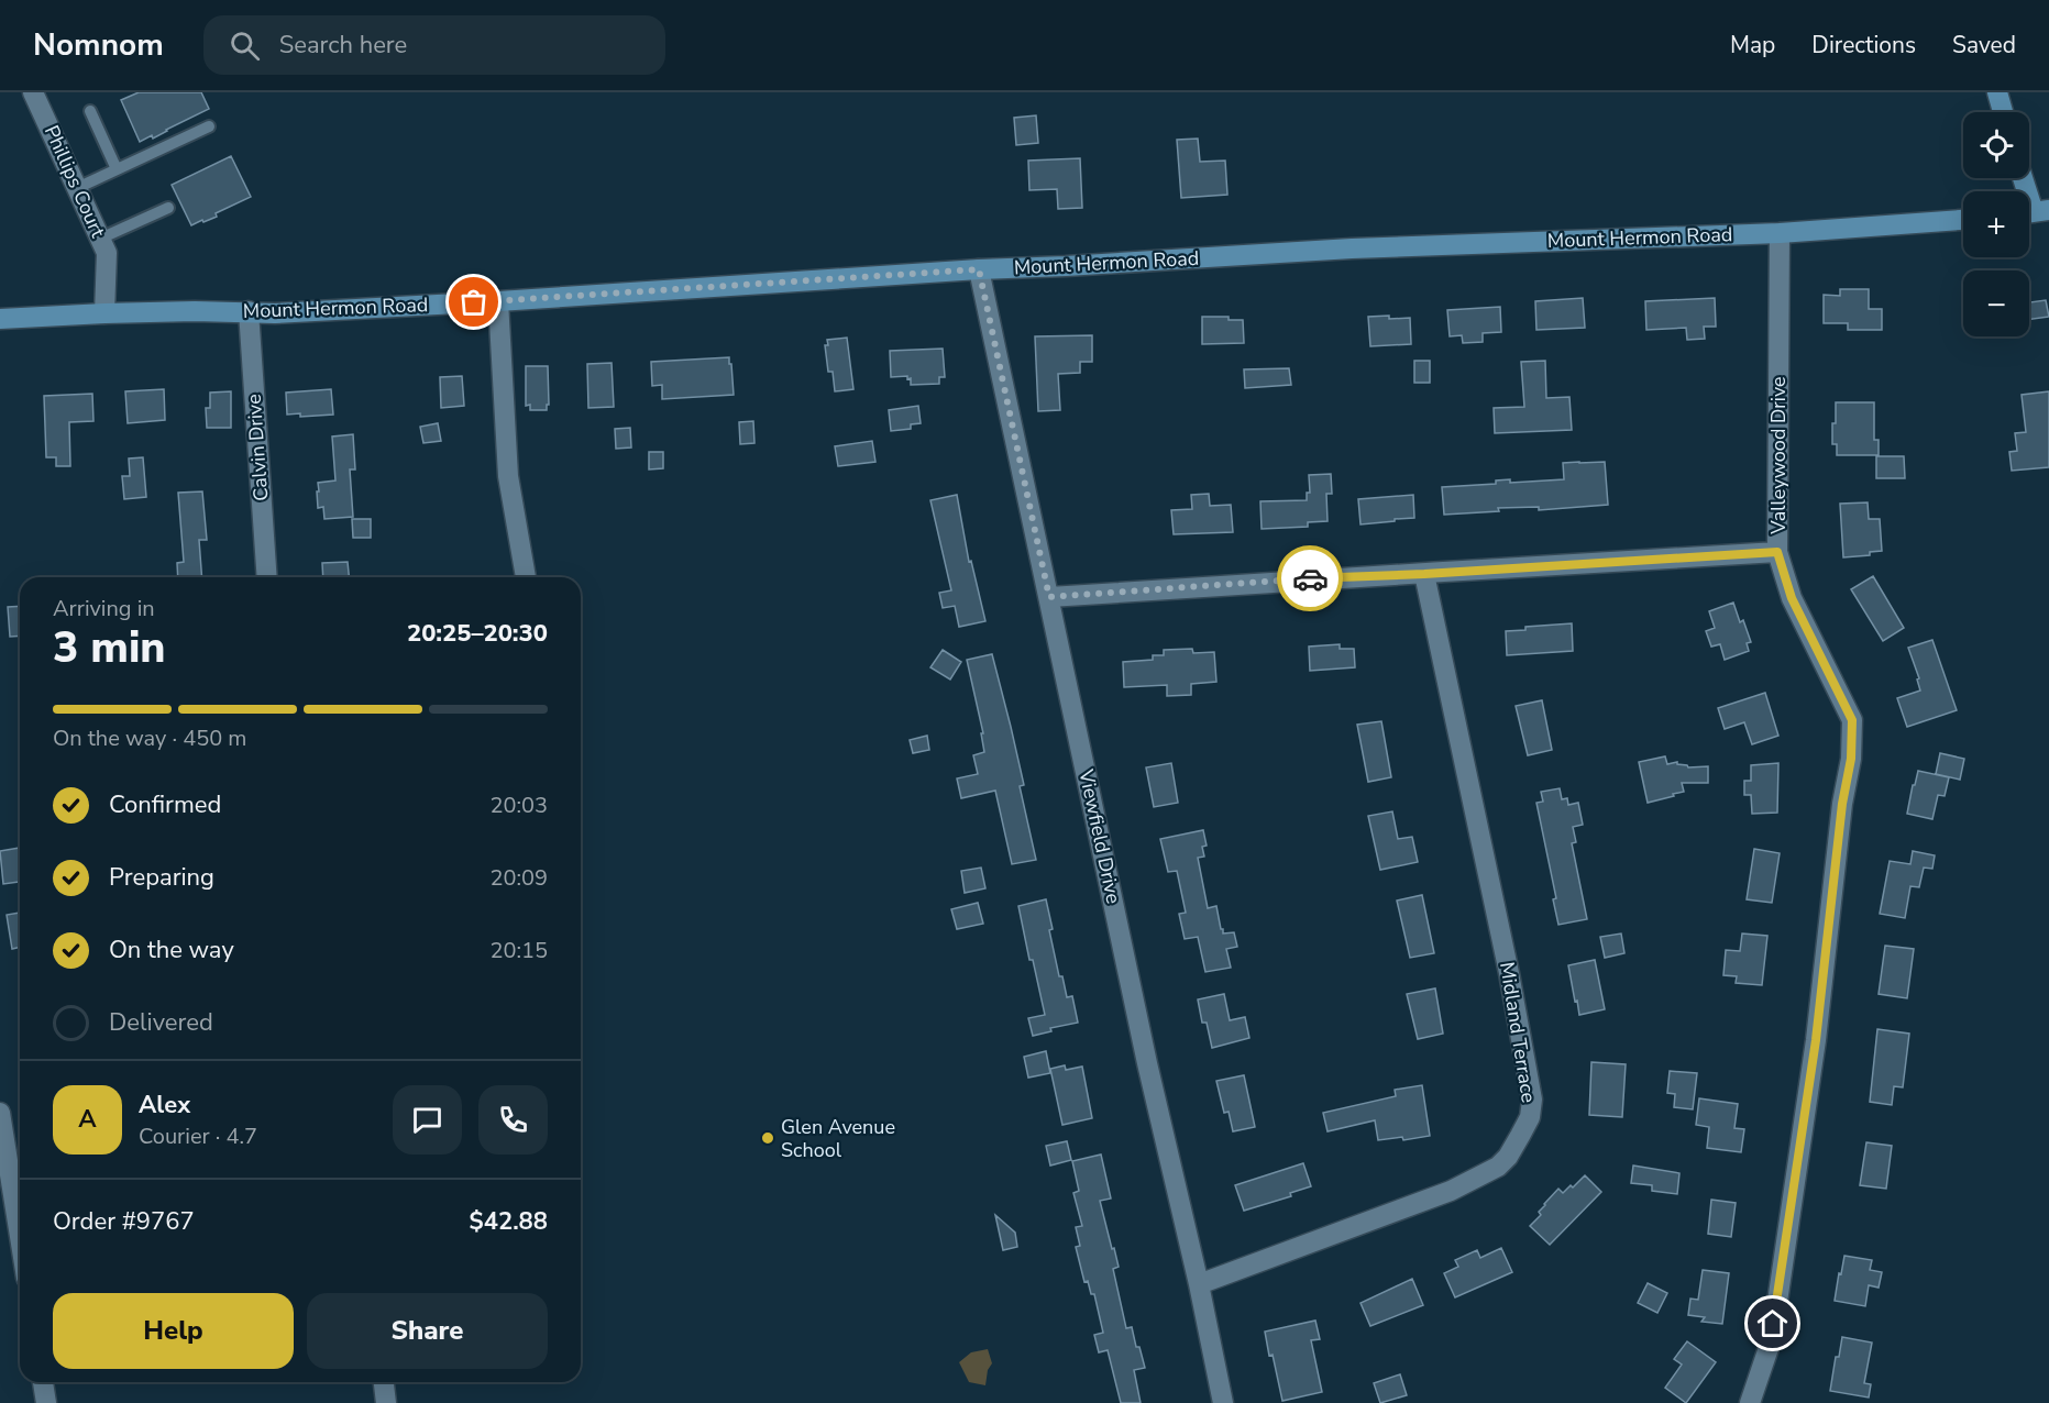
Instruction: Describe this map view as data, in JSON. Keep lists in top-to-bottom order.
{
  "streets": {
    "main road": ["Mount Hermon Road"],
    "street": [
      "Phillips Court",
      "Calvin Drive",
      "Valleywood Drive",
      "Viewfield Drive",
      "Midland Terrace"
    ]
  },
  "crossings": [
    ["Phillips Court", "Mount Hermon Road"],
    ["Mount Hermon Road", "Calvin Drive"],
    ["Mount Hermon Road", "Valleywood Drive"],
    ["Mount Hermon Road", "Viewfield Drive"],
    ["Viewfield Drive", "Midland Terrace"]
  ],
  "places": ["Glen Avenue School"],
  "page": {
    "header": "Nomnom",
    "search": "Search here",
    "nav": ["Map", "Directions", "Saved"],
    "map_buttons": ["+", "−"],
    "heading": ["3 min", "Arriving in", "20:25–20:30"],
    "panel": [
      "Alex",
      "Courier · 4.7",
      "Order #9767",
      "$42.88"
    ],
    "bar": "On the way · 450 m",
    "list": [
      ["Confirmed", "20:03"],
      ["Preparing", "20:09"],
      ["On the way", "20:15"],
      "Delivered"
    ],
    "round": "A",
    "buttons": ["Help", "Share"]
  }
}
